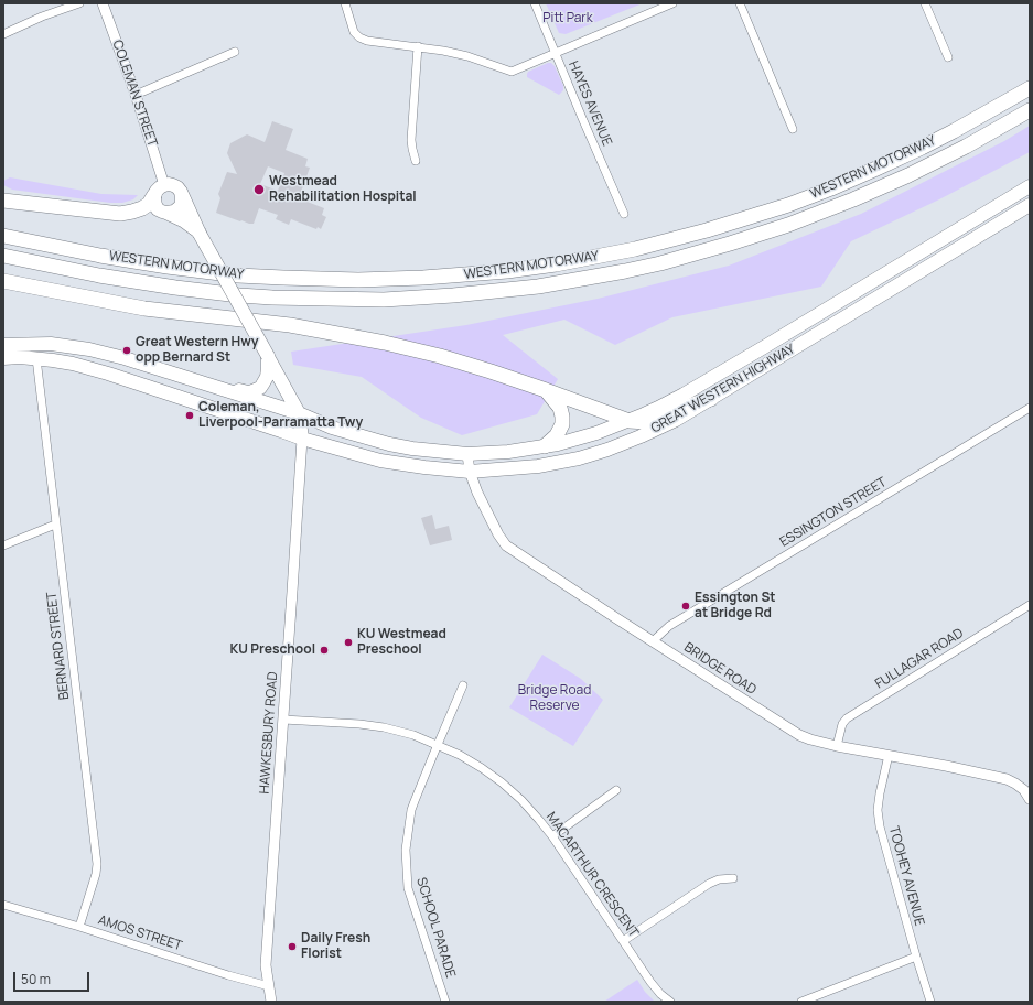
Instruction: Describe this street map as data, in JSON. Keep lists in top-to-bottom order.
{
  "streets": {
    "highway": ["WESTERN MOTORWAY", "GREAT WESTERN HIGHWAY"],
    "street": [
      "COLEMAN STREET",
      "HAYES AVENUE",
      "ESSINGTON STREET",
      "BERNARD STREET",
      "FULLAGAR ROAD",
      "BRIDGE ROAD",
      "HAWKESBURY ROAD",
      "MACARTHUR CRESCENT",
      "TOOHEY AVENUE",
      "SCHOOL PARADE",
      "AMOS STREET"
    ]
  },
  "crossings": [
    ["GREAT WESTERN HIGHWAY", "BERNARD STREET"],
    ["GREAT WESTERN HIGHWAY", "BRIDGE ROAD"],
    ["GREAT WESTERN HIGHWAY", "HAWKESBURY ROAD"],
    ["ESSINGTON STREET", "BRIDGE ROAD"],
    ["BERNARD STREET", "AMOS STREET"],
    ["FULLAGAR ROAD", "BRIDGE ROAD"],
    ["BRIDGE ROAD", "TOOHEY AVENUE"],
    ["HAWKESBURY ROAD", "MACARTHUR CRESCENT"],
    ["HAWKESBURY ROAD", "AMOS STREET"],
    ["MACARTHUR CRESCENT", "SCHOOL PARADE"]
  ],
  "parks": ["Pitt Park", "Bridge Road Reserve"],
  "places": [
    "Westmead Rehabilitation Hospital",
    "Great Western Hwy opp Bernard St",
    "Coleman, Liverpool-Parramatta Twy",
    "Essington St at Bridge Rd",
    "KU Westmead Preschool",
    "KU Preschool",
    "Daily Fresh Florist"
  ],
  "scale_bar": "50 m"
}
